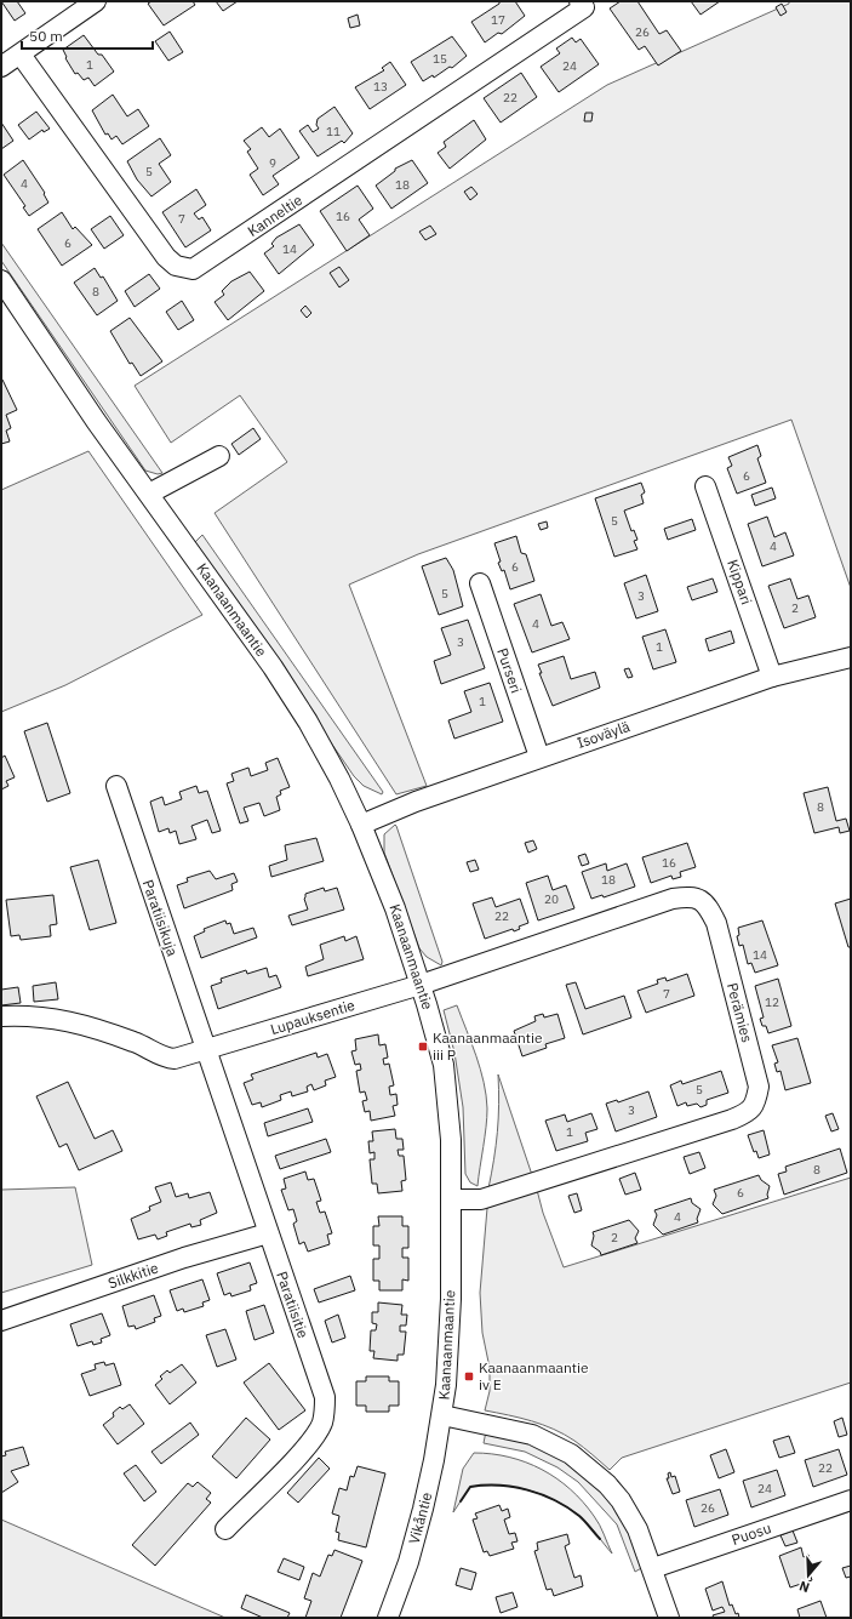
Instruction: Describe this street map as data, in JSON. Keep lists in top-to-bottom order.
{
  "streets": {
    "street": [
      "Kanneltie",
      "Kippari",
      "Kaanaanmaantie",
      "Purseri",
      "Isoväylä",
      "Paratiisikuja",
      "Perämies",
      "Lupauksentie",
      "Silkkitie",
      "Paratiisitie",
      "Vikåntie",
      "Puosu"
    ]
  },
  "crossings": [
    ["Kippari", "Isoväylä"],
    ["Kaanaanmaantie", "Isoväylä"],
    ["Kaanaanmaantie", "Perämies"],
    ["Kaanaanmaantie", "Lupauksentie"],
    ["Kaanaanmaantie", "Vikåntie"],
    ["Kaanaanmaantie", "Puosu"],
    ["Purseri", "Isoväylä"],
    ["Paratiisikuja", "Lupauksentie"],
    ["Paratiisikuja", "Paratiisitie"],
    ["Perämies", "Lupauksentie"],
    ["Lupauksentie", "Paratiisitie"],
    ["Silkkitie", "Paratiisitie"]
  ],
  "places": {
    "transit": ["Kaanaanmaantie iii P", "Kaanaanmaantie iv E"]
  },
  "house_numbers": [
    "17",
    "26",
    "15",
    "1",
    "24",
    "13",
    "22",
    "11",
    "9",
    "5",
    "4",
    "18",
    "16",
    "7",
    "6",
    "14",
    "8",
    "6",
    "5",
    "4",
    "6",
    "5",
    "3",
    "2",
    "4",
    "3",
    "1",
    "1",
    "8",
    "16",
    "18",
    "20",
    "22",
    "14",
    "7",
    "12",
    "5",
    "3",
    "1",
    "8",
    "6",
    "4",
    "2",
    "22",
    "24",
    "26"
  ],
  "scale_bar": "50 m",
  "north": "bottom"
}
